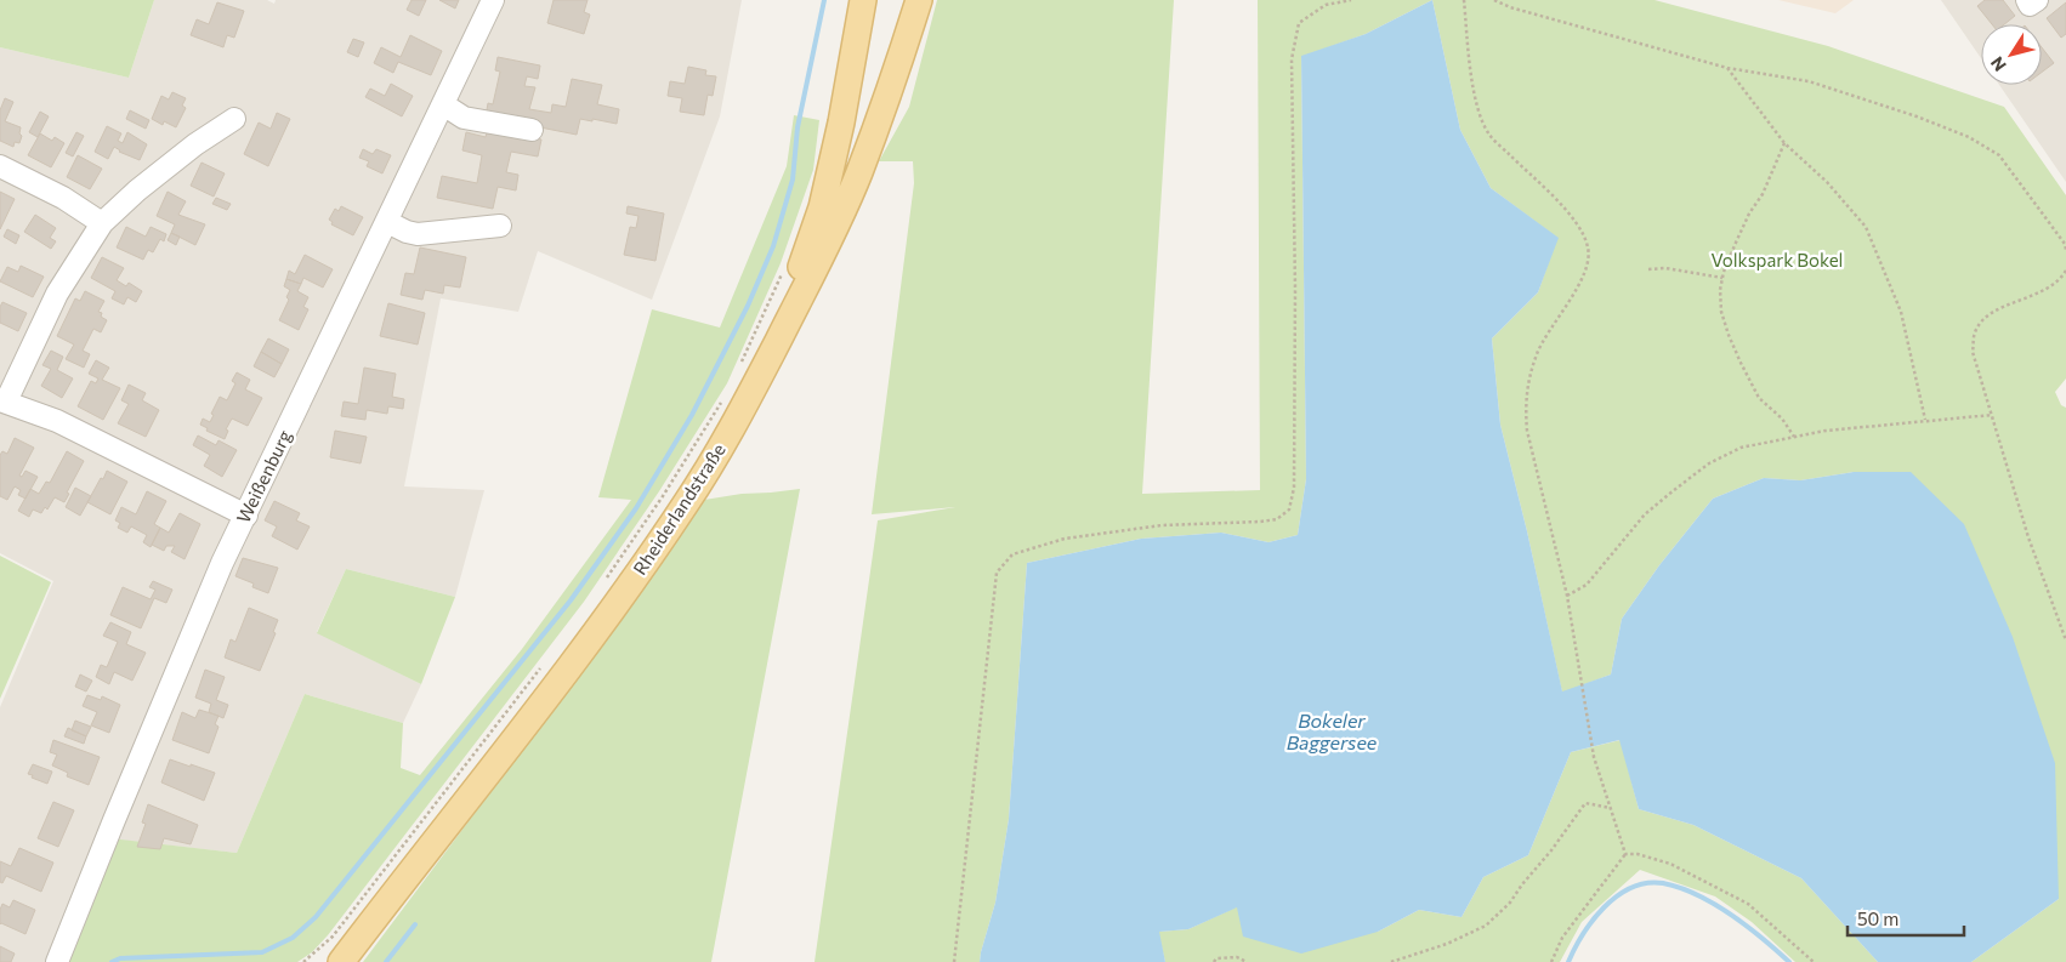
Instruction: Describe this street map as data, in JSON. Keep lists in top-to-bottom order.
{
  "streets": {
    "main road": ["Rheiderlandstraße"],
    "street": ["Weißenburg"]
  },
  "water": ["Bokeler Baggersee"],
  "parks": ["Volkspark Bokel"],
  "scale_bar": "50 m",
  "north": "bottom left"
}
